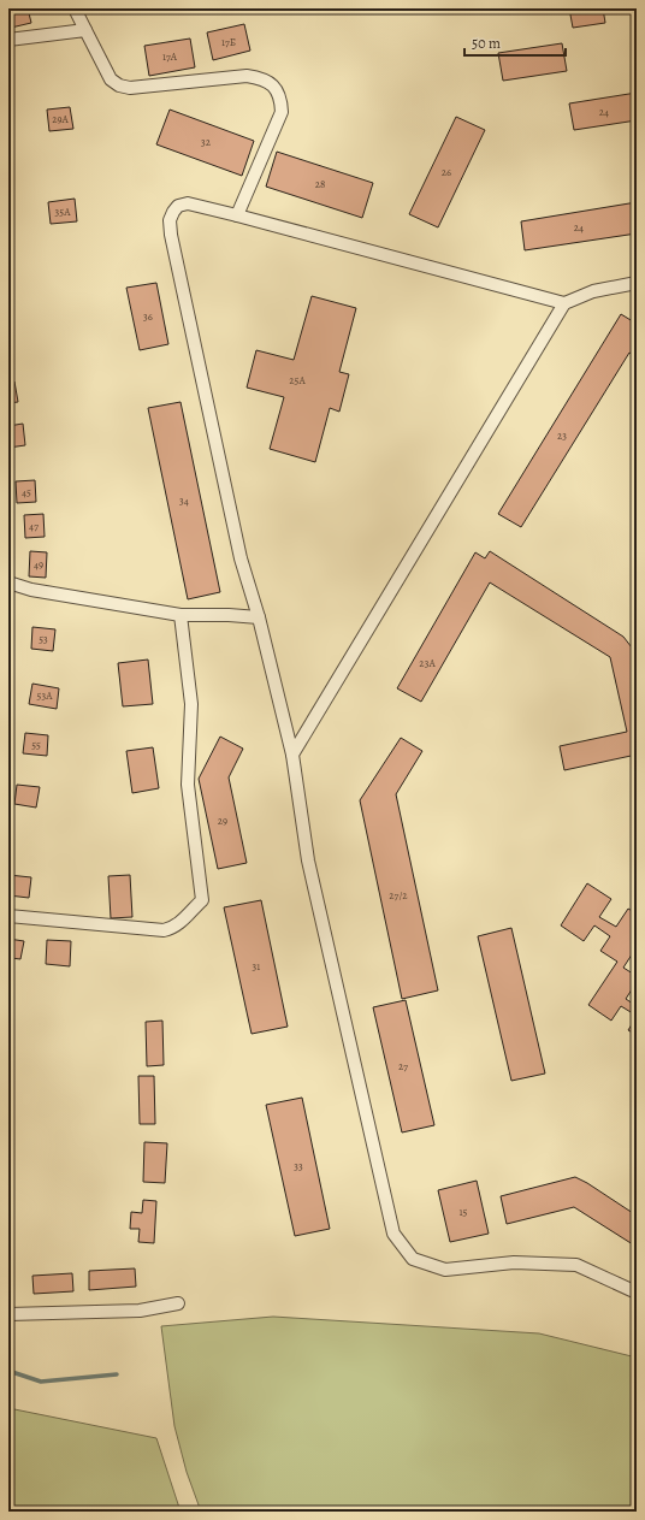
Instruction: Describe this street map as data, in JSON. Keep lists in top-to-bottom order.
{
  "house_numbers": [
    "17Б",
    "17А",
    "24",
    "29А",
    "32",
    "26",
    "28",
    "35А",
    "24",
    "36",
    "25А",
    "23",
    "45",
    "34",
    "47",
    "49",
    "53",
    "23А",
    "53А",
    "55",
    "29",
    "27/2",
    "31",
    "27",
    "33",
    "15"
  ],
  "scale_bar": "50 m"
}
